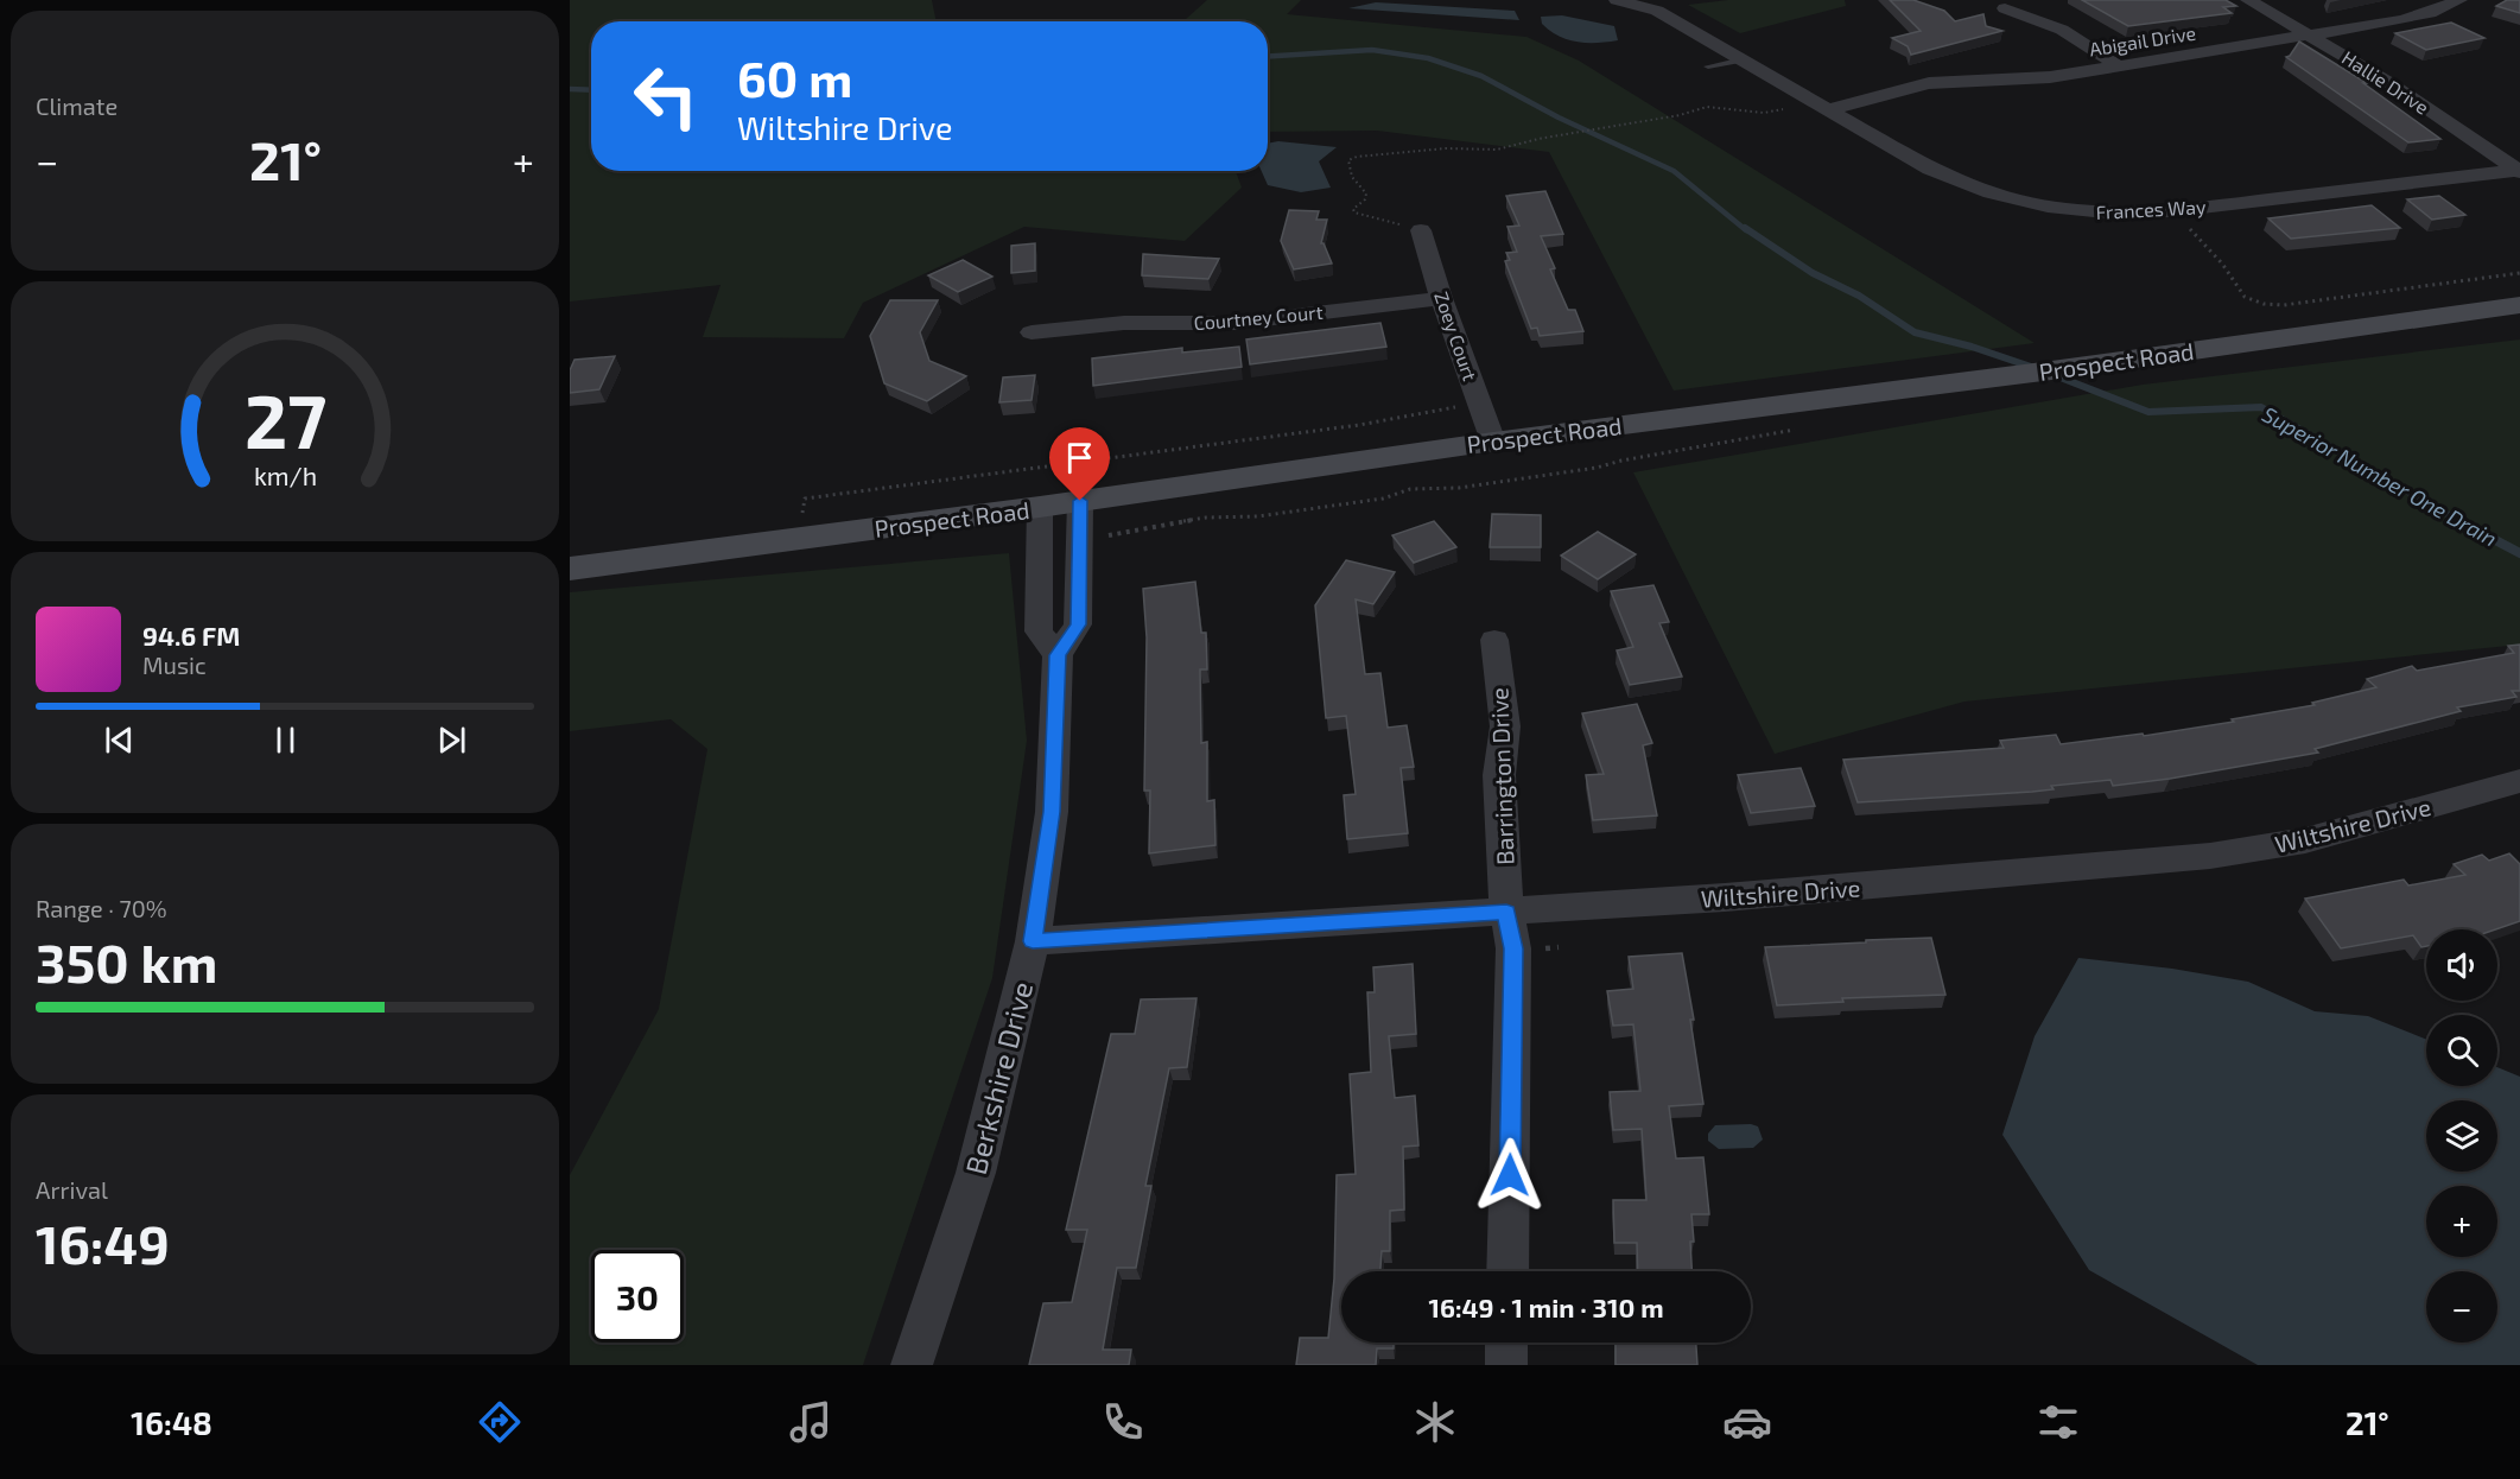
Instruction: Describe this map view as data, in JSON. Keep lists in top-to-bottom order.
{
  "streets": {
    "main road": ["Prospect Road"],
    "street": [
      "Abigail Drive",
      "Hallie Drive",
      "Frances Way",
      "Courtney Court",
      "Zoey Court",
      "Barrington Drive",
      "Wiltshire Drive",
      "Berkshire Drive"
    ]
  },
  "crossings": [
    ["Abigail Drive", "Hallie Drive"],
    ["Abigail Drive", "Frances Way"],
    ["Hallie Drive", "Frances Way"],
    ["Courtney Court", "Zoey Court"],
    ["Zoey Court", "Prospect Road"],
    ["Barrington Drive", "Wiltshire Drive"],
    ["Wiltshire Drive", "Berkshire Drive"]
  ],
  "water": ["Superior Number One Drain"],
  "page": {
    "tile": [
      "Climate",
      ["Range · 70%", "350 km"],
      ["Arrival", "16:49"]
    ],
    "turn": ["60 m", "Wiltshire Drive"],
    "heat": ["−", "21°", "+"],
    "song": ["94.6 FM", "Music"],
    "map_buttons": ["+", "−"],
    "limit": "30",
    "trip": "16:49 · 1 min · 310 m",
    "tabs": ["16:48", "21°"],
    "gauge": ["27", "km/h"]
  }
}
